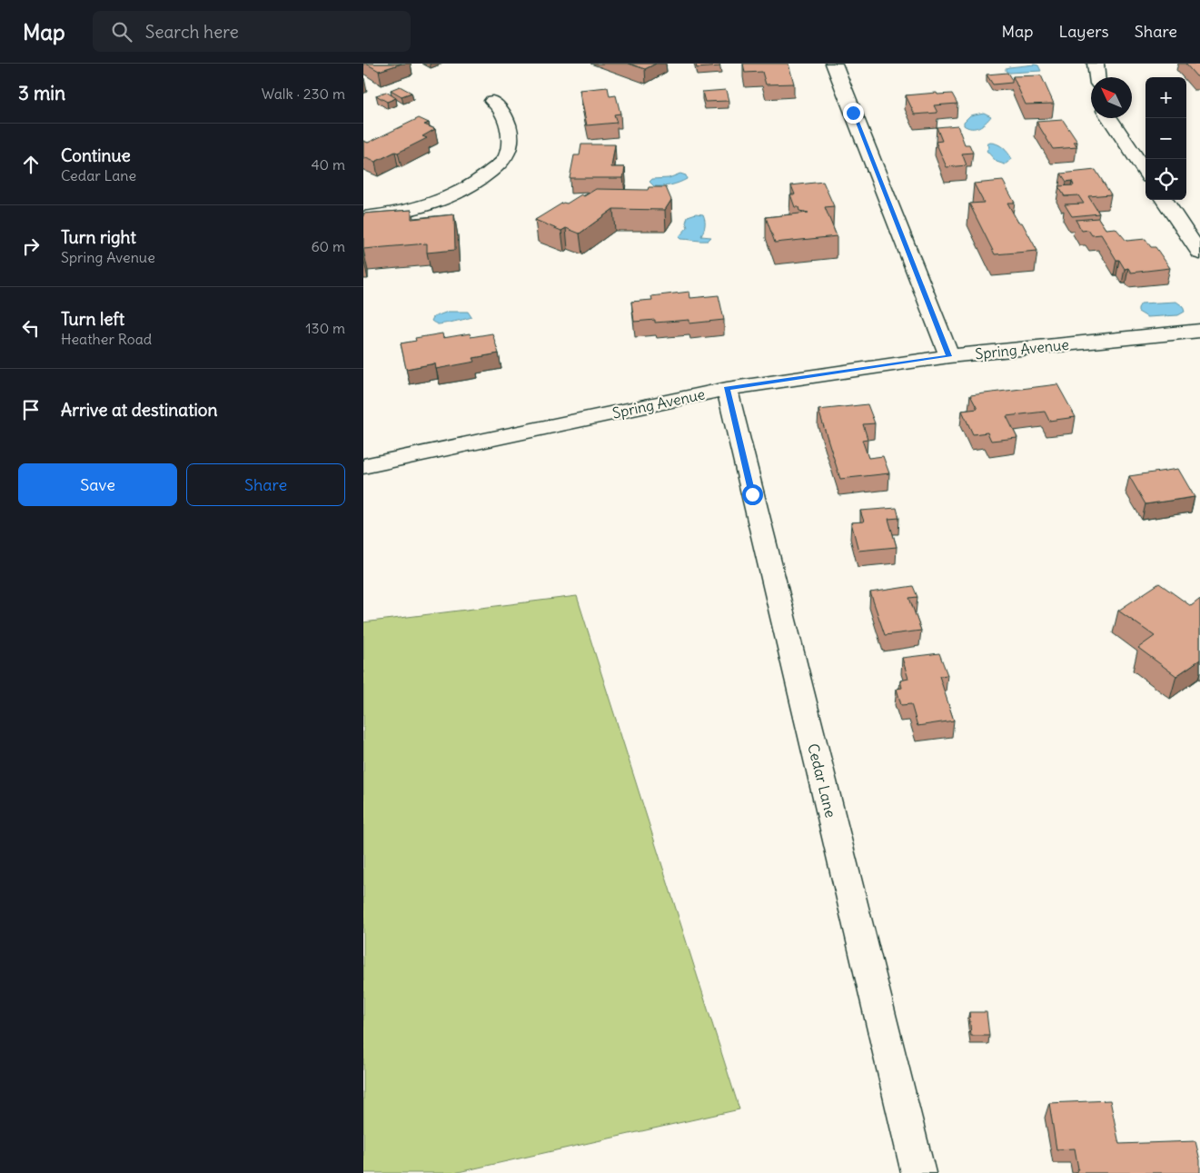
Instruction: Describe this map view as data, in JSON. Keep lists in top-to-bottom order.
{
  "streets": {
    "street": ["Spring Avenue", "Cedar Lane"]
  },
  "crossings": [
    ["Spring Avenue", "Cedar Lane"]
  ],
  "north": "top left",
  "page": {
    "header": "Map",
    "search": "Search here",
    "nav": ["Map", "Layers", "Share"],
    "heading": ["3 min", "Walk · 230 m"],
    "map_buttons": ["+", "−"],
    "list": [
      ["Continue", "Cedar Lane", "40 m"],
      ["Turn right", "Spring Avenue", "60 m"],
      ["Turn left", "Heather Road", "130 m"],
      "Arrive at destination"
    ],
    "buttons": ["Save", "Share"]
  }
}
